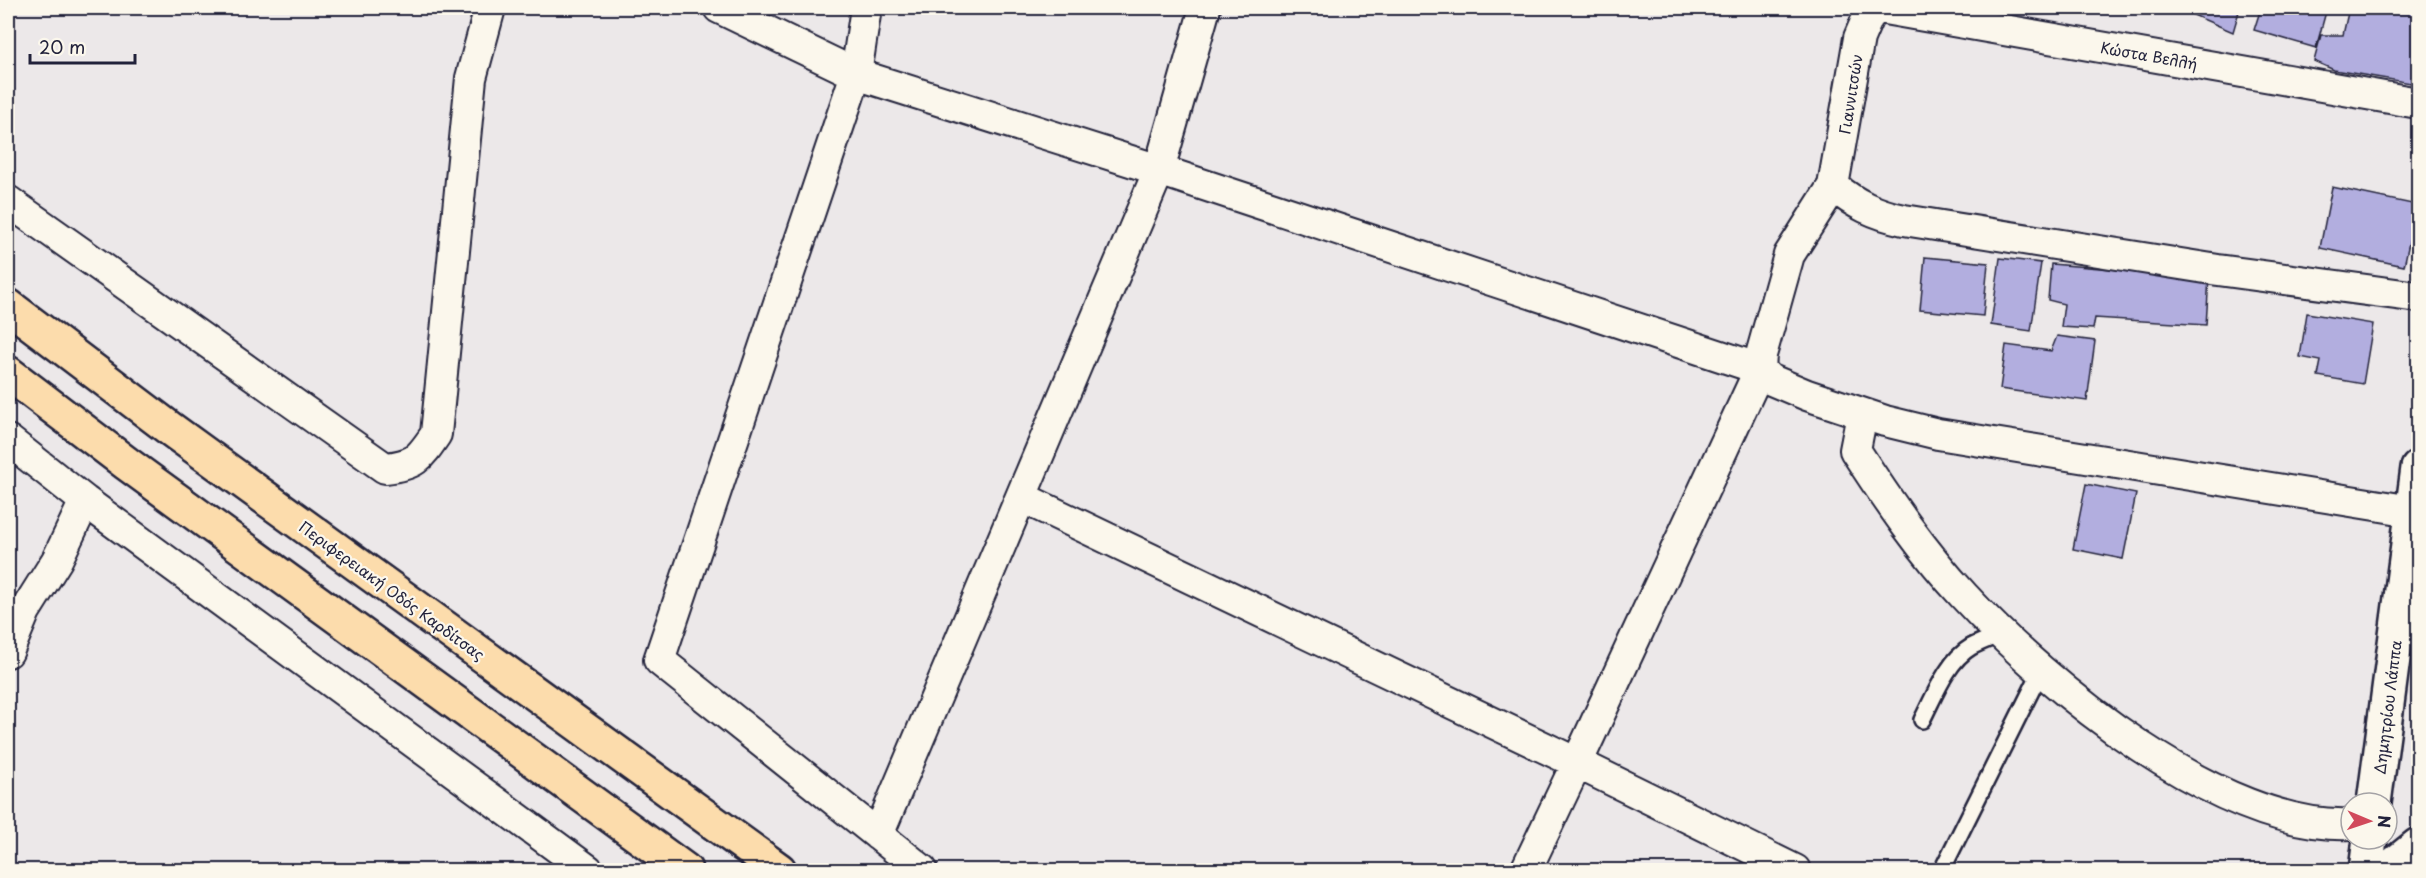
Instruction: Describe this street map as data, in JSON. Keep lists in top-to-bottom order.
{
  "streets": {
    "main road": ["Περιφερειακή Οδός Καρδίτσας"],
    "street": ["Κώστα Βελλή", "Γιαννιτσών", "Δημητρίου Λάππα"]
  },
  "crossings": [
    ["Κώστα Βελλή", "Γιαννιτσών"]
  ],
  "scale_bar": "20 m",
  "north": "right"
}
